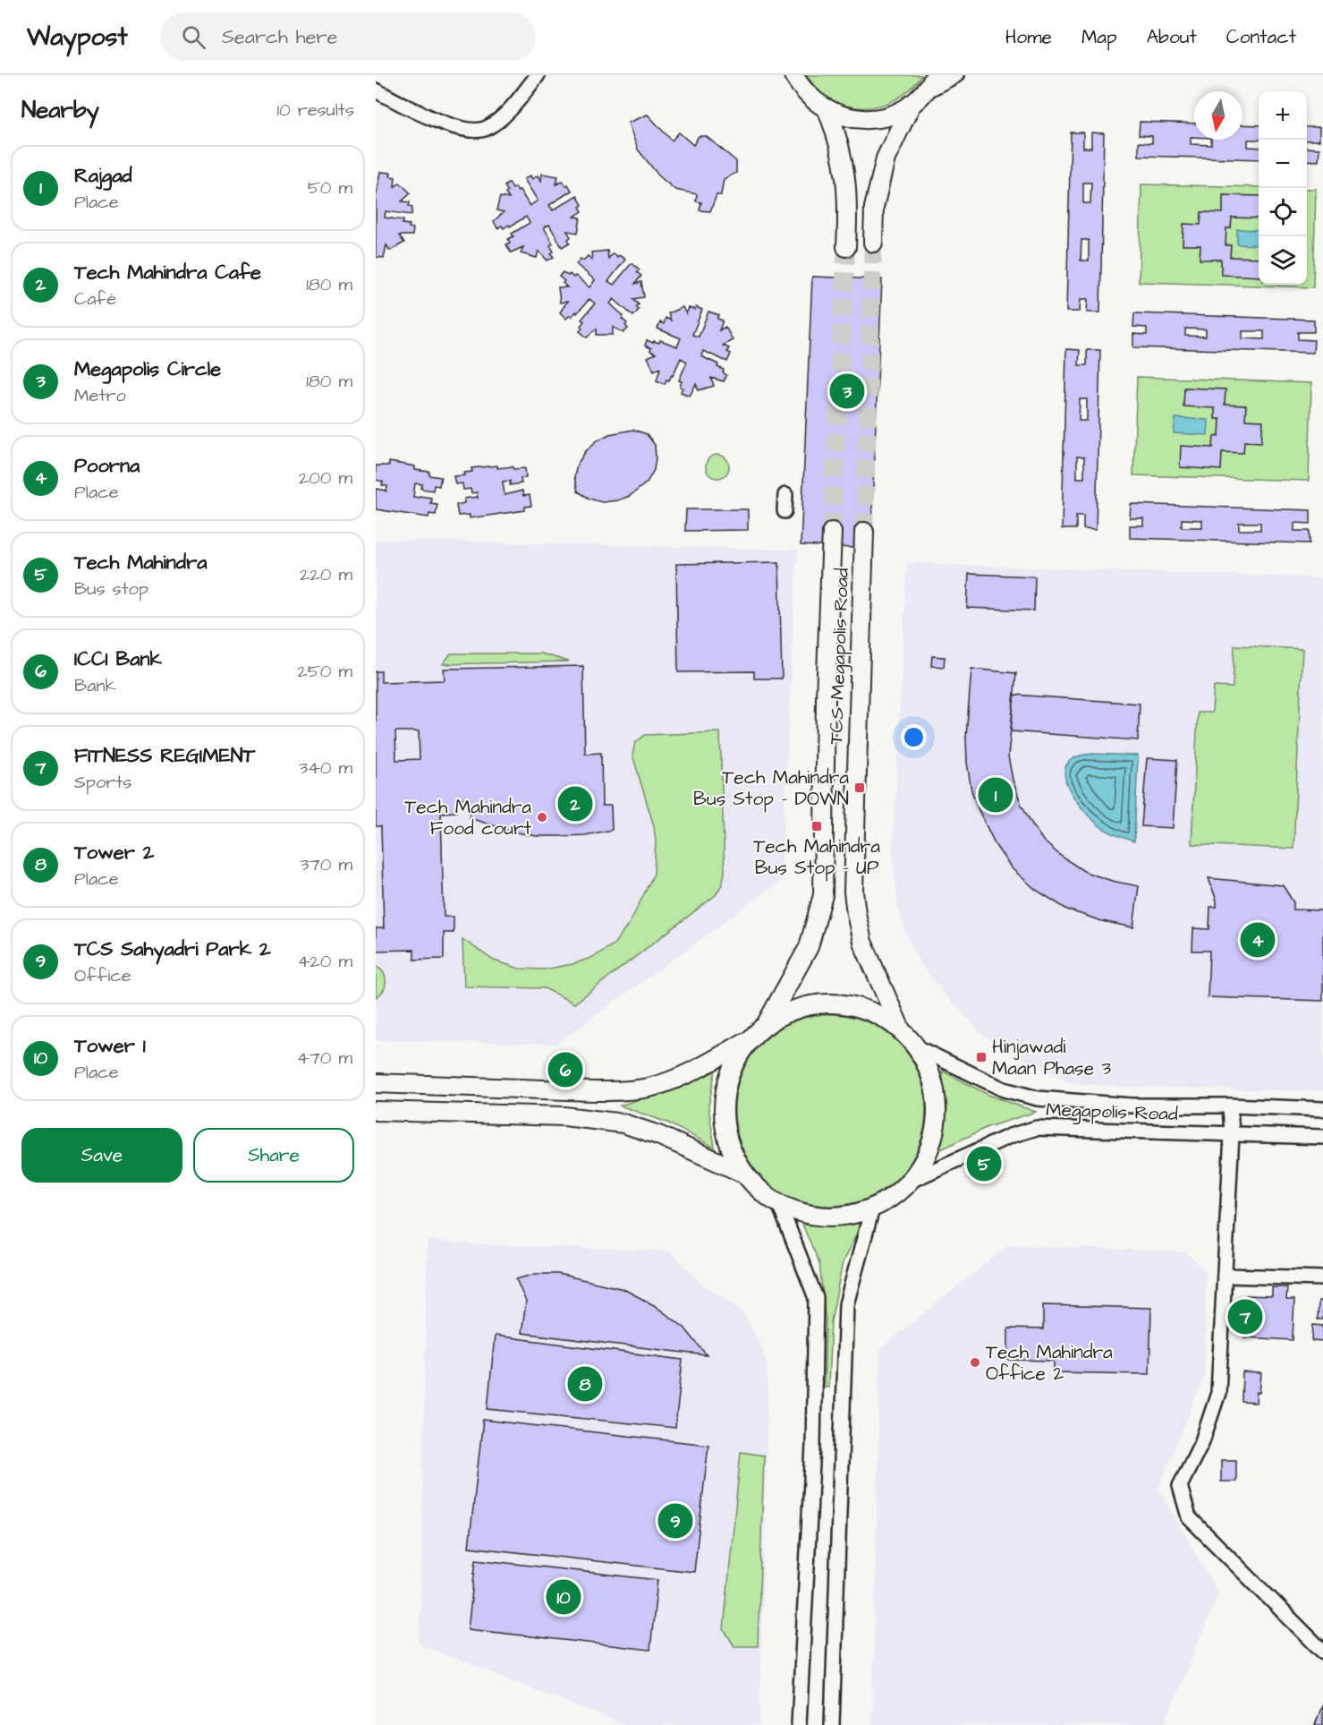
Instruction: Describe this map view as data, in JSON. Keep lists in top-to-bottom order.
{
  "streets": {
    "main road": ["TCS Megapolis Road"],
    "street": ["Megapolis Road"]
  },
  "places": {
    "transit": ["Tech Mahindra Bus Stop - DOWN", "Tech Mahindra Bus Stop - UP", "Hinjawadi Maan Phase 3"],
    "other": ["Tech Mahindra Food court", "Tech Mahindra Office 2"]
  },
  "north": "bottom",
  "page": {
    "header": "Waypost",
    "search": "Search here",
    "nav": [
      "Home",
      "Map",
      "About",
      "Contact"
    ],
    "heading": ["Nearby", "10 results"],
    "map_buttons": ["+", "−"],
    "list": [
      {
        "mark": "1",
        "name": "Rajgad",
        "note": "Place",
        "value": "50 m"
      },
      {
        "mark": "2",
        "name": "Tech Mahindra Cafe",
        "note": "Café",
        "value": "180 m"
      },
      {
        "mark": "3",
        "name": "Megapolis Circle",
        "note": "Metro",
        "value": "180 m"
      },
      {
        "mark": "4",
        "name": "Poorna",
        "note": "Place",
        "value": "200 m"
      },
      {
        "mark": "5",
        "name": "Tech Mahindra",
        "note": "Bus stop",
        "value": "220 m"
      },
      {
        "mark": "6",
        "name": "ICCI Bank",
        "note": "Bank",
        "value": "250 m"
      },
      {
        "mark": "7",
        "name": "FITNESS REGIMENT",
        "note": "Sports",
        "value": "340 m"
      },
      {
        "mark": "8",
        "name": "Tower 2",
        "note": "Place",
        "value": "370 m"
      },
      {
        "mark": "9",
        "name": "TCS Sahyadri Park 2",
        "note": "Office",
        "value": "420 m"
      },
      {
        "mark": "10",
        "name": "Tower 1",
        "note": "Place",
        "value": "470 m"
      }
    ],
    "pins": [
      "3",
      "1",
      "2",
      "4",
      "6",
      "5",
      "7",
      "8",
      "9",
      "10"
    ],
    "buttons": ["Save", "Share"]
  }
}
